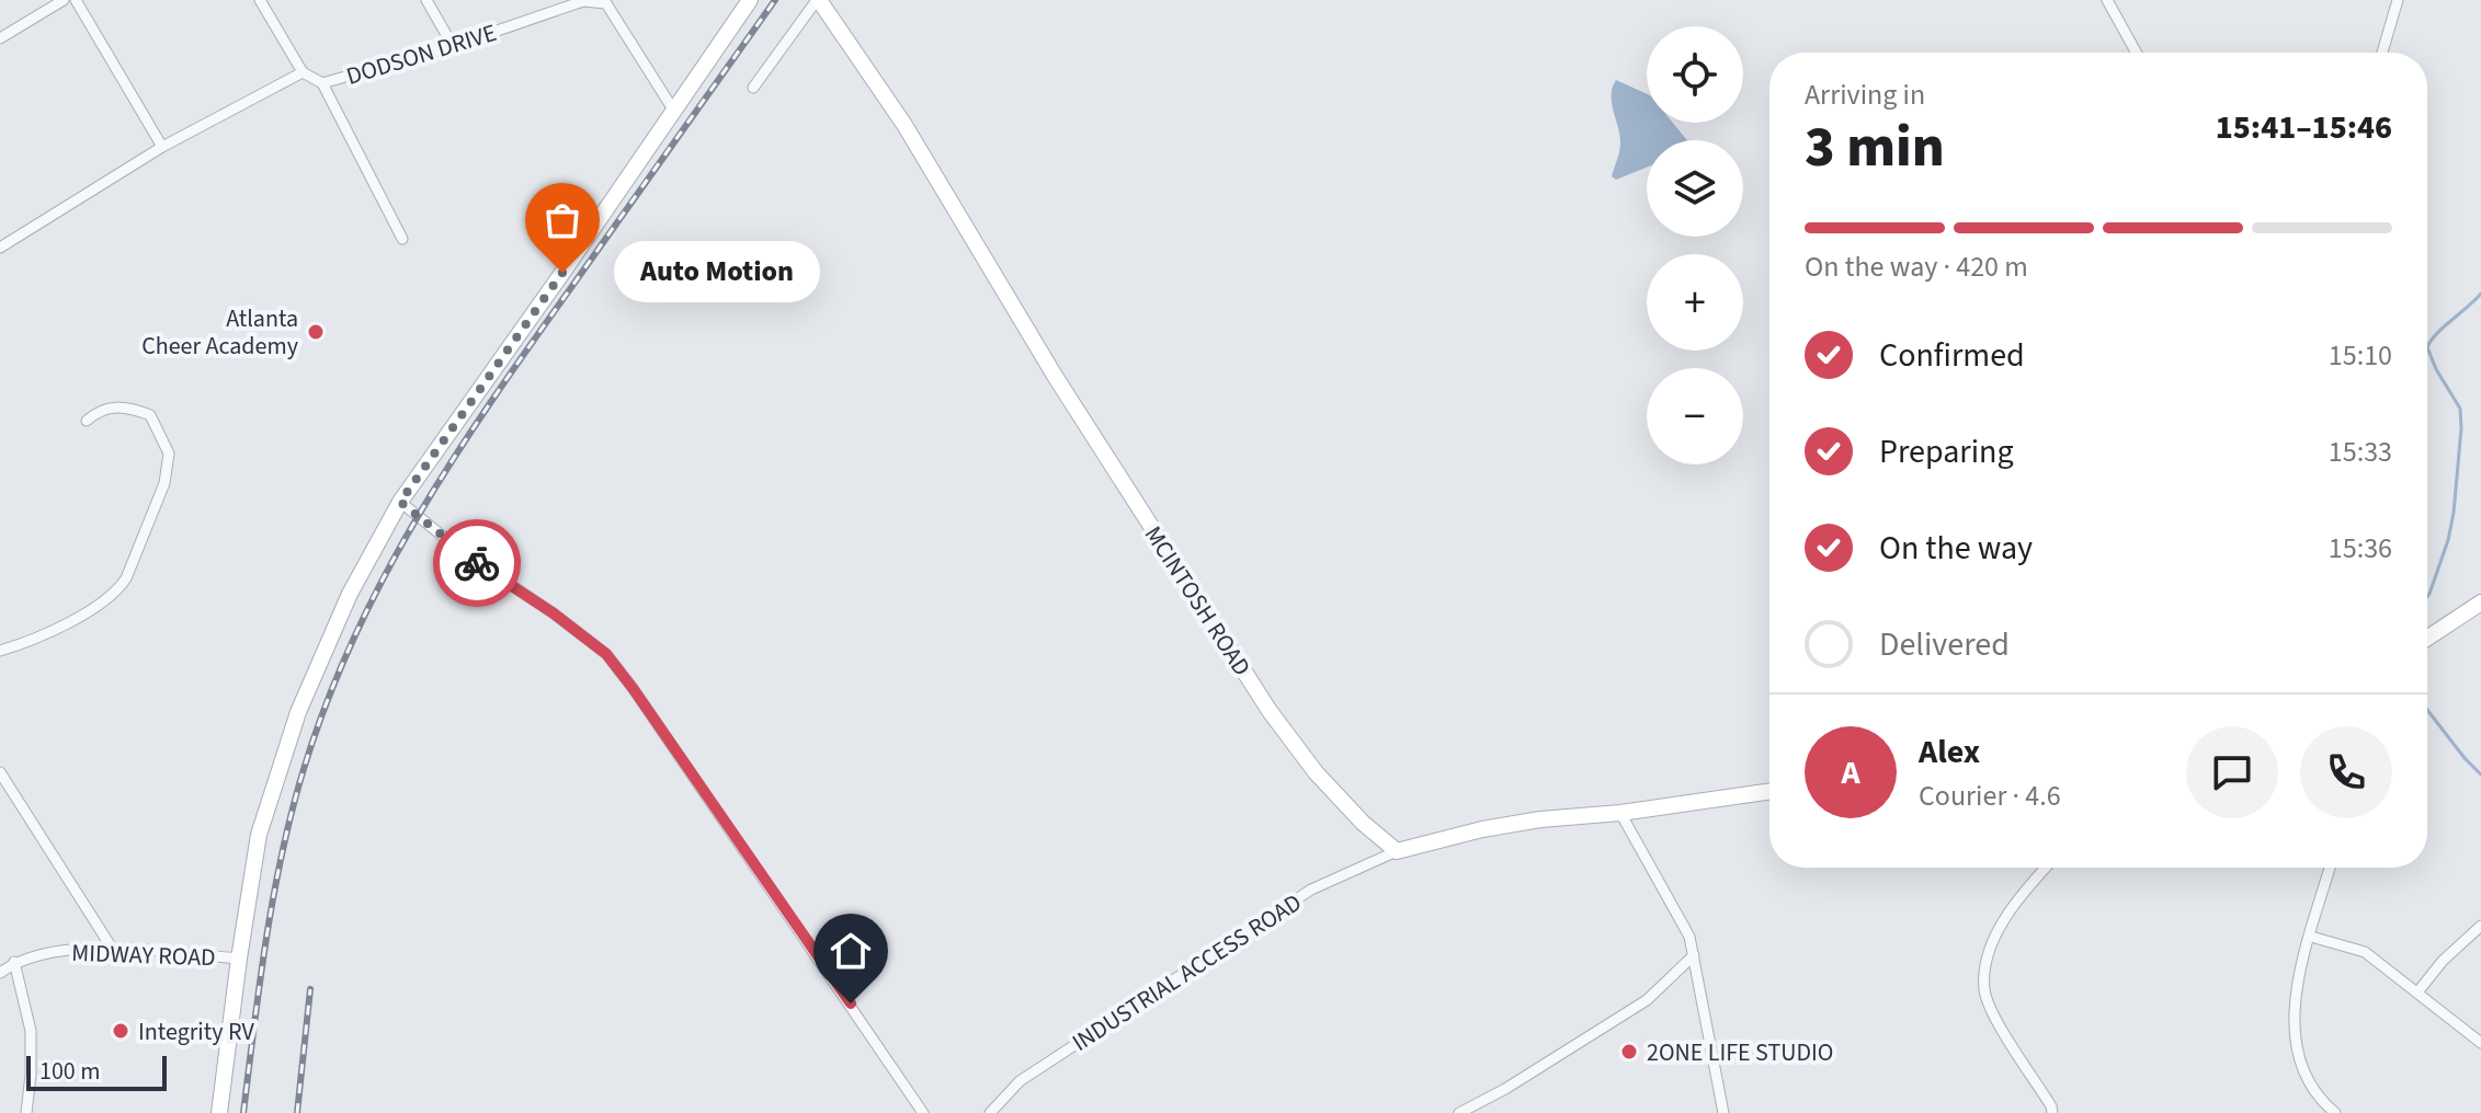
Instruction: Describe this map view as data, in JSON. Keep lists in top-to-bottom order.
{
  "streets": {
    "street": [
      "DODSON DRIVE",
      "MCINTOSH ROAD",
      "MIDWAY ROAD",
      "INDUSTRIAL ACCESS ROAD"
    ]
  },
  "crossings": [
    ["MCINTOSH ROAD", "INDUSTRIAL ACCESS ROAD"]
  ],
  "places": [
    "Auto Motion",
    "Atlanta Cheer Academy",
    "Integrity RV",
    "2ONE LIFE STUDIO"
  ],
  "scale_bar": "100 m",
  "page": {
    "map_buttons": ["+", "−"],
    "heading": ["3 min", "Arriving in", "15:41–15:46"],
    "panel": ["Alex", "Courier · 4.6"],
    "bar": "On the way · 420 m",
    "bubble": "Auto Motion",
    "list": [
      ["Confirmed", "15:10"],
      ["Preparing", "15:33"],
      ["On the way", "15:36"],
      "Delivered"
    ],
    "round": "A",
    "scale": "100 m"
  }
}
